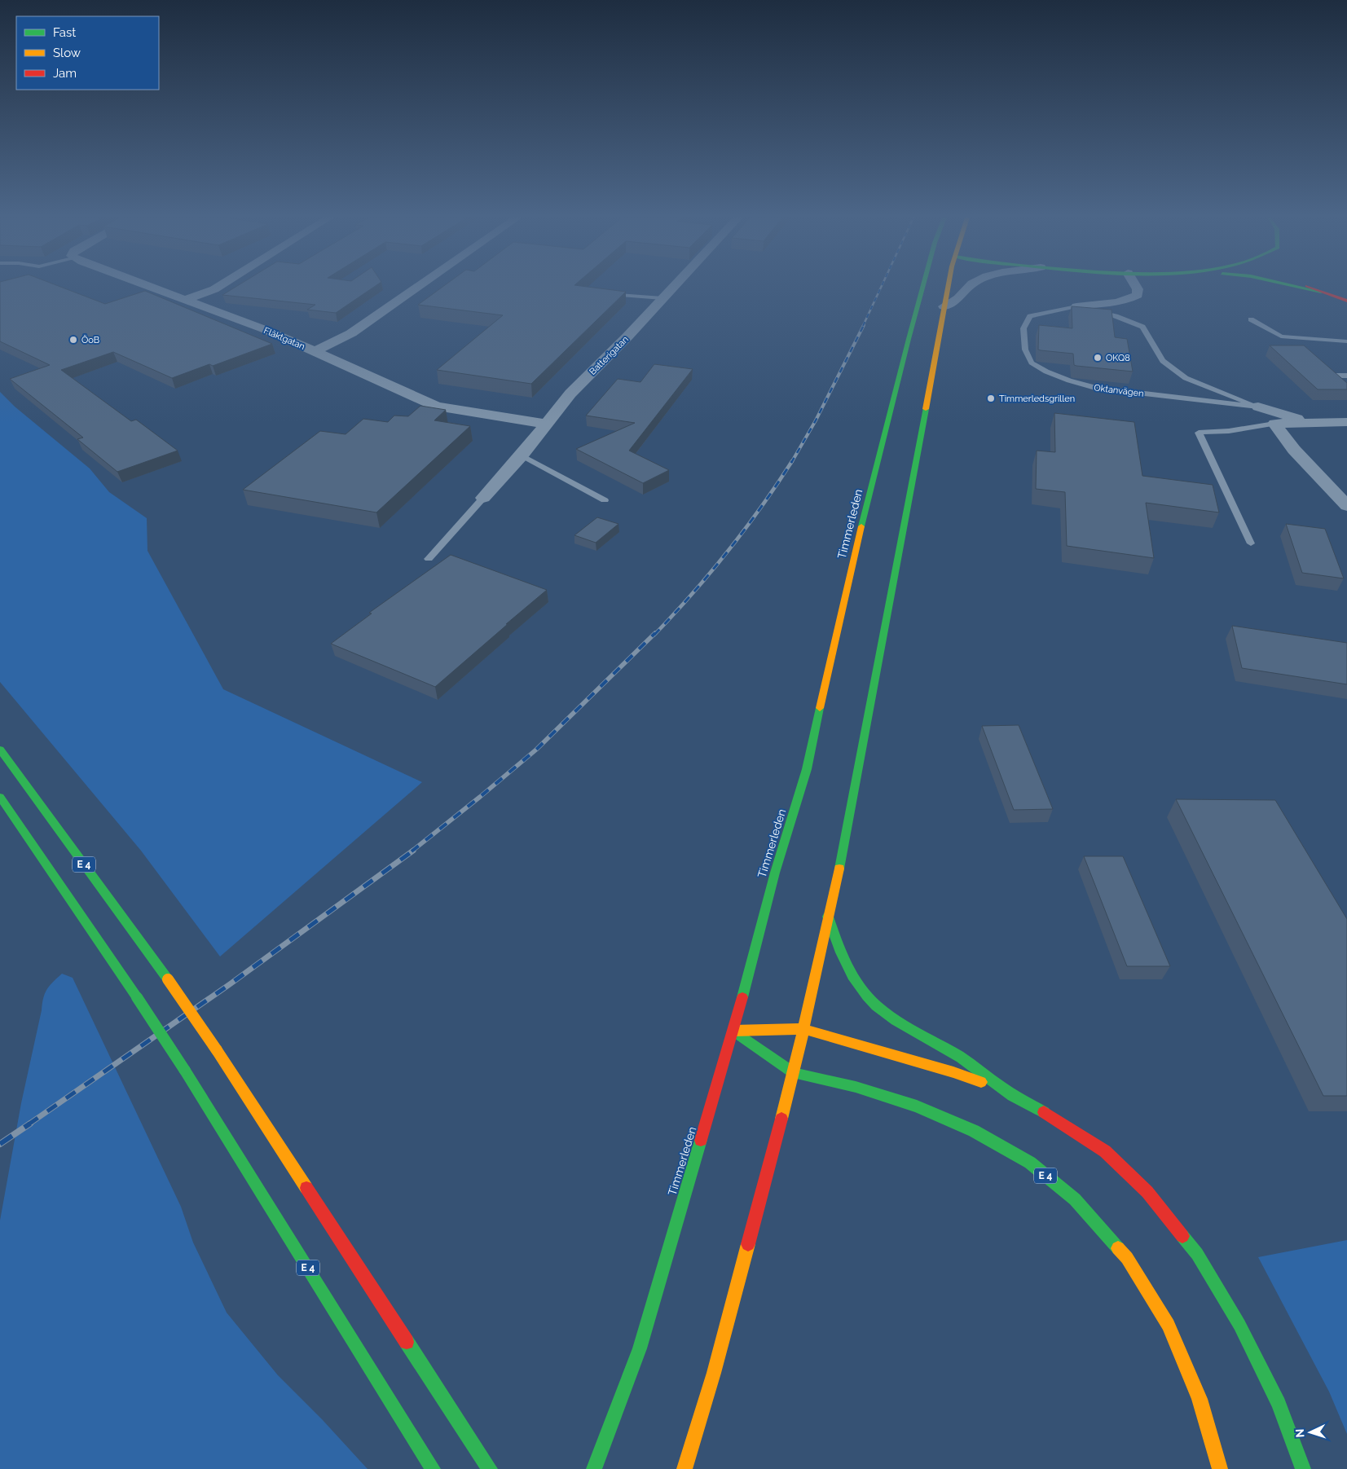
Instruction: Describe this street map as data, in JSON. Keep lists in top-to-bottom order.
{
  "streets": {
    "main road": ["Timmerleden", "E 4"],
    "street": ["Fläktgatan", "Batterigatan", "Oktanvägen"]
  },
  "crossings": [
    ["Fläktgatan", "Batterigatan"],
    ["Timmerleden", "E 4"]
  ],
  "places": ["ÖoB", "OKQ8", "Timmerledsgrillen"],
  "legend": ["Fast", "Slow", "Jam"],
  "north": "left"
}
